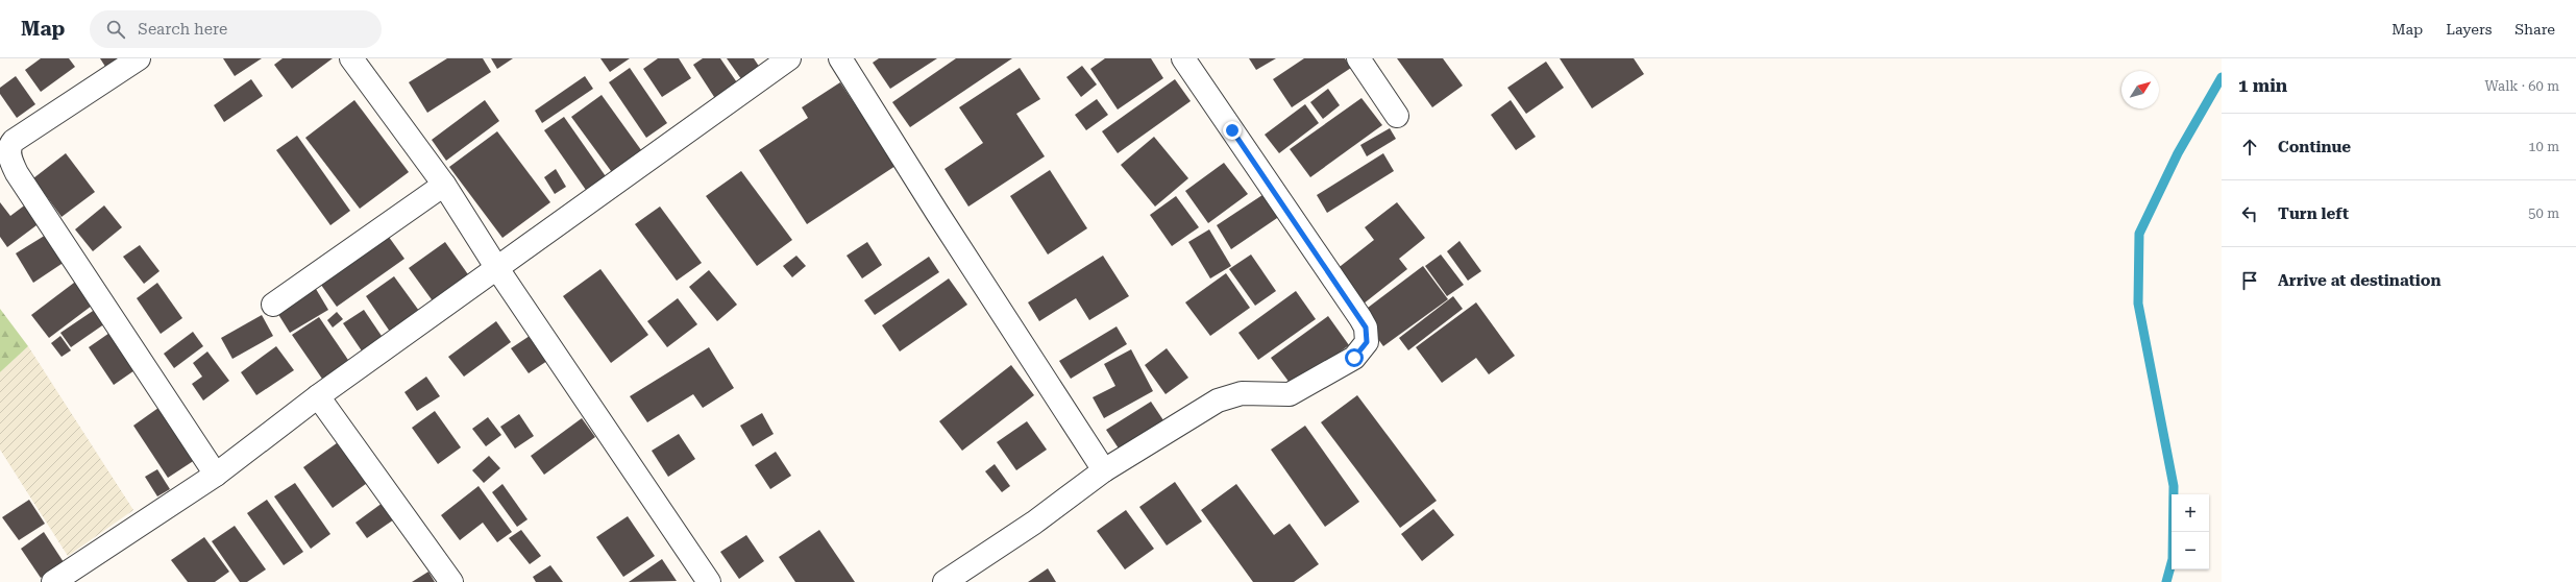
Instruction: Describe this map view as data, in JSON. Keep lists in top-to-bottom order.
{
  "north": "top right",
  "page": {
    "header": "Map",
    "search": "Search here",
    "nav": ["Map", "Layers", "Share"],
    "heading": ["1 min", "Walk · 60 m"],
    "list": [
      ["Continue", "10 m"],
      ["Turn left", "50 m"],
      "Arrive at destination"
    ],
    "map_buttons": ["+", "−"]
  }
}
